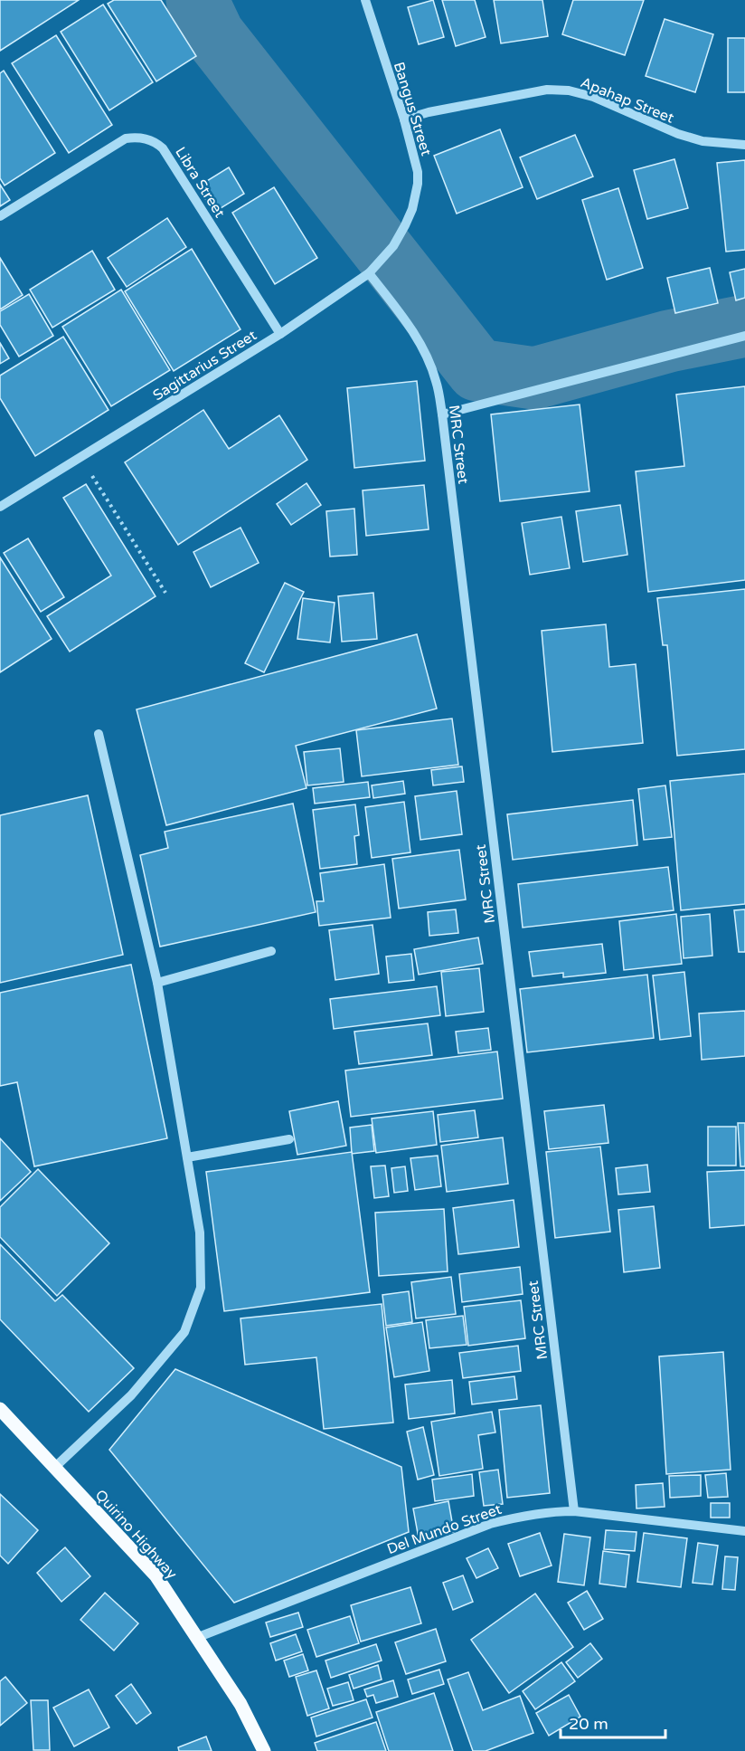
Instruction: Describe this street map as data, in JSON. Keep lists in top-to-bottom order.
{
  "streets": {
    "main road": ["Quirino Highway"],
    "street": [
      "Apahap Street",
      "Bangus Street",
      "Libra Street",
      "Sagittarius Street",
      "MRC Street",
      "Del Mundo Street"
    ]
  },
  "crossings": [
    ["Apahap Street", "Bangus Street"],
    ["Bangus Street", "Sagittarius Street"],
    ["Libra Street", "Sagittarius Street"],
    ["Sagittarius Street", "MRC Street"],
    ["MRC Street", "Del Mundo Street"],
    ["Del Mundo Street", "Quirino Highway"]
  ],
  "scale_bar": "20 m"
}
